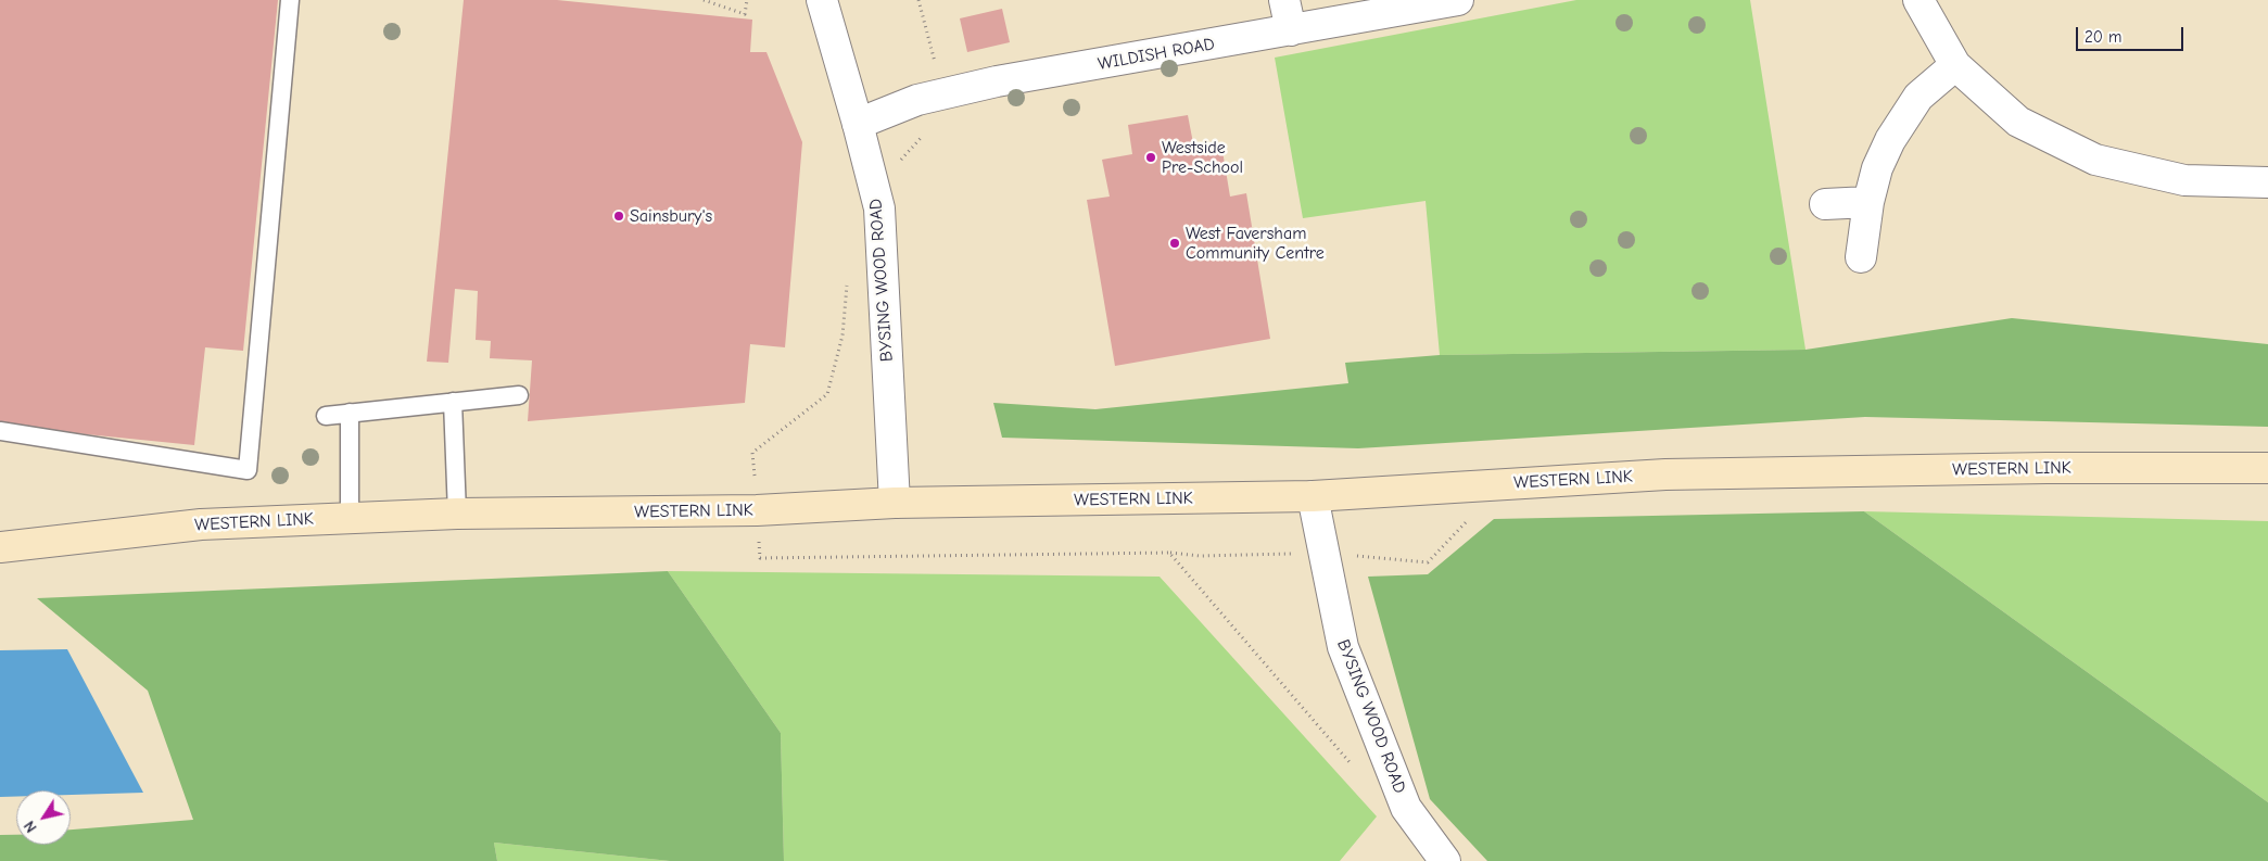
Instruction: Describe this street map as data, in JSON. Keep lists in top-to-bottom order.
{
  "streets": {
    "main road": ["WESTERN LINK"],
    "street": ["WILDISH ROAD", "BYSING WOOD ROAD"]
  },
  "crossings": [
    ["WILDISH ROAD", "BYSING WOOD ROAD"],
    ["BYSING WOOD ROAD", "WESTERN LINK"]
  ],
  "places": ["Westside Pre-School", "Sainsbury's", "West Faversham Community Centre"],
  "scale_bar": "20 m",
  "north": "bottom left"
}
